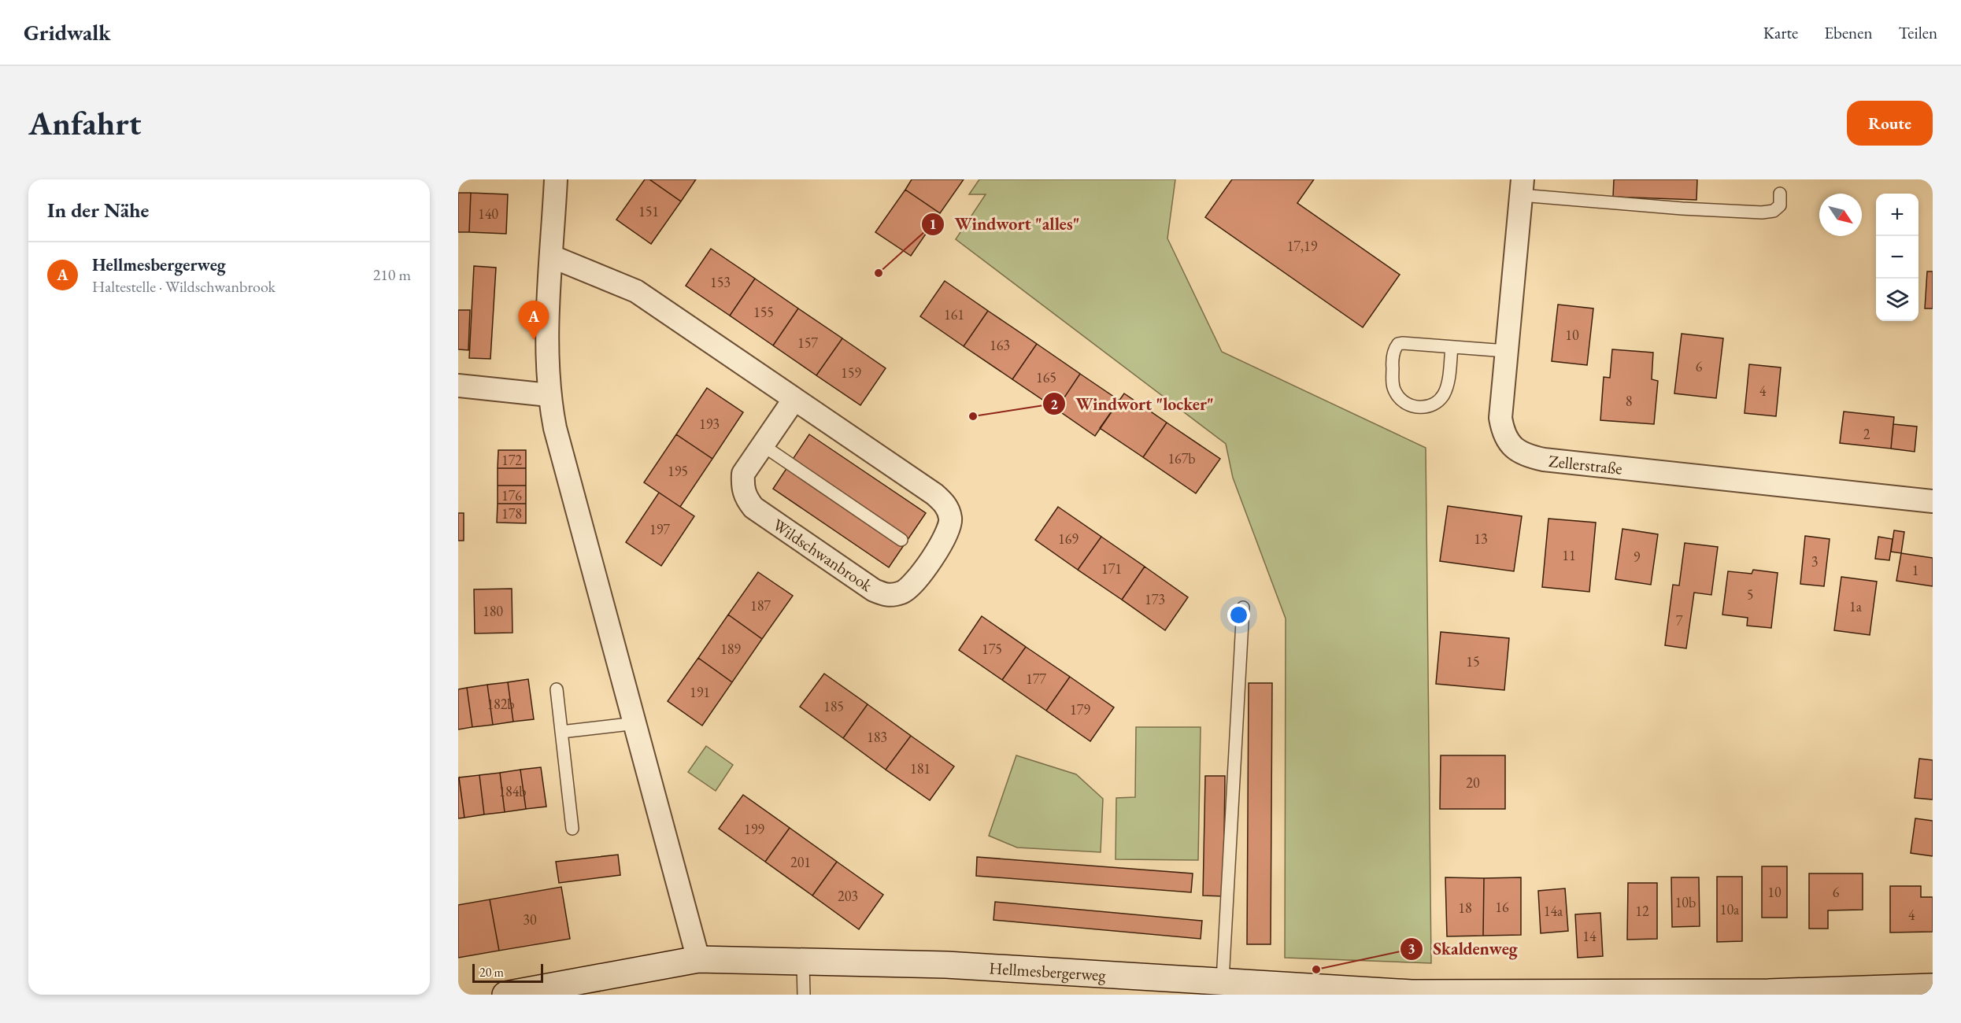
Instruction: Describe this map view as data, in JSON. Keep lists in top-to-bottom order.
{
  "streets": {
    "street": ["Zellerstraße", "Wildschwanbrook", "Hellmesbergerweg"]
  },
  "places": ["Windwort \"alles\"", "Windwort \"locker\"", "Skaldenweg"],
  "house_numbers": [
    "151",
    "140",
    "17,19",
    "153",
    "155",
    "161",
    "10",
    "157",
    "163",
    "6",
    "159",
    "165",
    "4",
    "8",
    "193",
    "2",
    "167b",
    "172",
    "195",
    "176",
    "178",
    "197",
    "169",
    "13",
    "11",
    "9",
    "3",
    "171",
    "1",
    "5",
    "173",
    "187",
    "1a",
    "180",
    "7",
    "189",
    "175",
    "15",
    "177",
    "191",
    "182b",
    "185",
    "179",
    "183",
    "181",
    "20",
    "184b",
    "199",
    "201",
    "10",
    "6",
    "203",
    "10b",
    "16",
    "18",
    "10a",
    "14a",
    "12",
    "4",
    "30",
    "14"
  ],
  "scale_bar": "20 m",
  "north": "bottom right",
  "page": {
    "header": "Gridwalk",
    "nav": ["Karte", "Ebenen", "Teilen"],
    "buttons": "Route",
    "title": "Anfahrt",
    "heading": "In der Nähe",
    "map_buttons": ["+", "−"],
    "list": [
      {
        "mark": "A",
        "name": "Hellmesbergerweg",
        "note": "Haltestelle · Wildschwanbrook",
        "value": "210 m"
      }
    ],
    "pins": "A",
    "scale": "20 m"
  }
}
